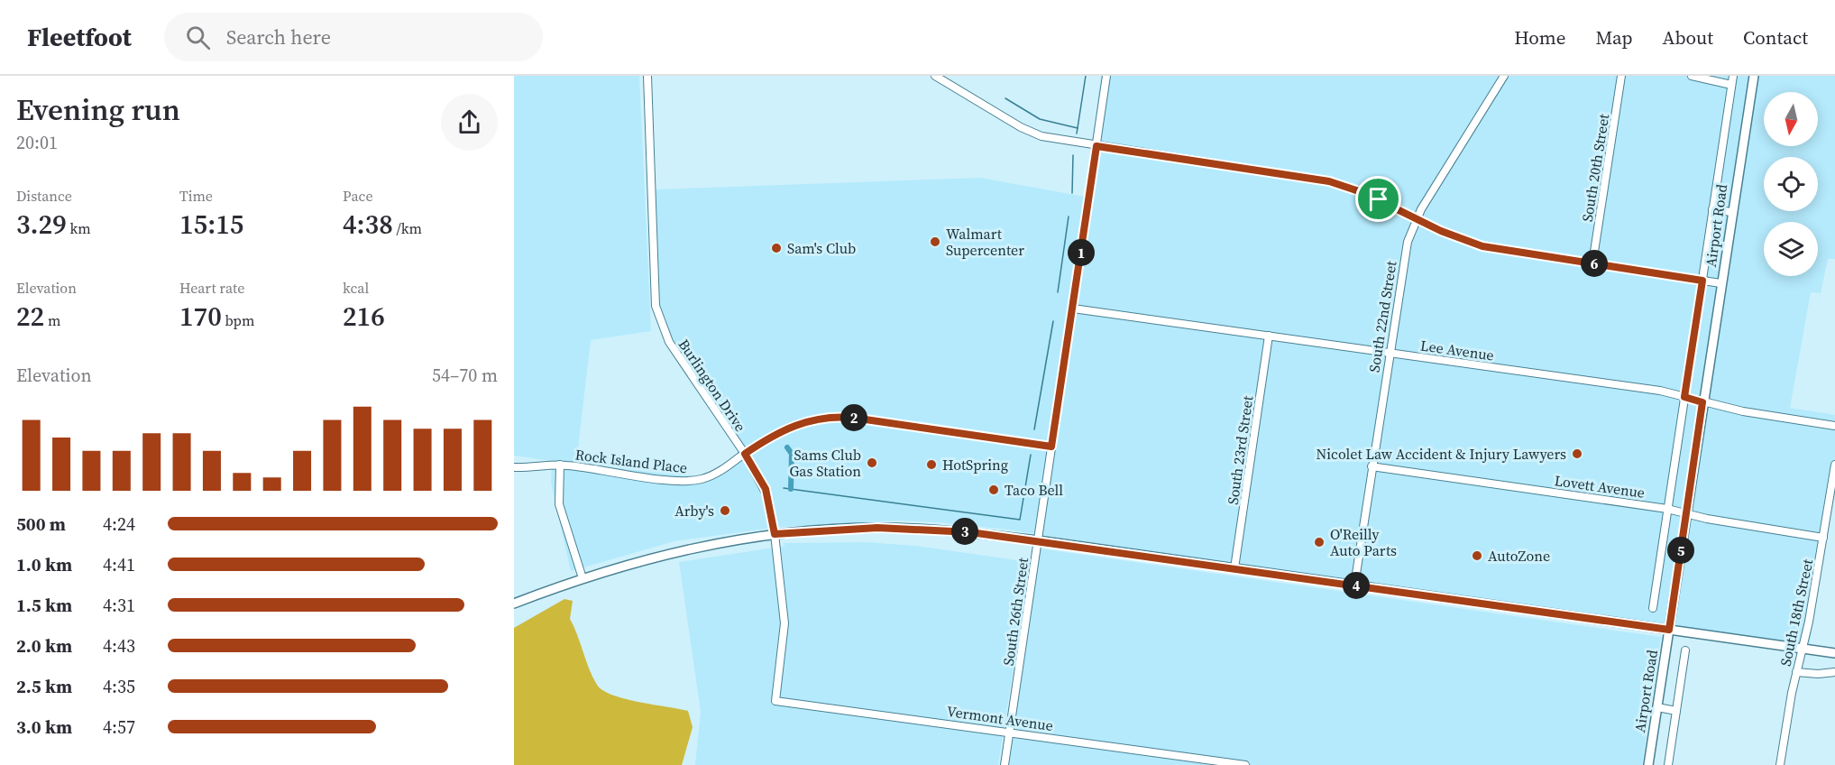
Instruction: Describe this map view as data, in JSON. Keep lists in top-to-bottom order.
{
  "streets": {
    "main road": ["Airport Road"],
    "street": [
      "South 20th Street",
      "South 22nd Street",
      "Lee Avenue",
      "Burlington Drive",
      "South 23rd Street",
      "Rock Island Place",
      "Lovett Avenue",
      "South 26th Street",
      "South 18th Street",
      "Vermont Avenue"
    ]
  },
  "crossings": [
    ["Airport Road", "Lee Avenue"],
    ["Airport Road", "Lovett Avenue"],
    ["South 22nd Street", "Lee Avenue"],
    ["South 22nd Street", "Lovett Avenue"],
    ["Lee Avenue", "South 23rd Street"],
    ["Lee Avenue", "South 26th Street"],
    ["Burlington Drive", "Rock Island Place"],
    ["Burlington Drive", "Vermont Avenue"],
    ["Rock Island Place", "South 26th Street"],
    ["Lovett Avenue", "South 18th Street"],
    ["South 26th Street", "Vermont Avenue"]
  ],
  "places": [
    "Walmart Supercenter",
    "Sam's Club",
    "Nicolet Law Accident & Injury Lawyers",
    "Sams Club Gas Station",
    "HotSpring",
    "Taco Bell",
    "Arby's",
    "O'Reilly Auto Parts",
    "AutoZone"
  ],
  "north": "bottom",
  "page": {
    "header": "Fleetfoot",
    "search": "Search here",
    "nav": [
      "Home",
      "Map",
      "About",
      "Contact"
    ],
    "heading": ["Evening run", "20:01"],
    "stats": [
      ["Distance", "3.29 km"],
      ["Time", "15:15"],
      ["Pace", "4:38 /km"],
      ["Elevation", "22 m"],
      ["Heart rate", "170 bpm"],
      ["kcal", "216"]
    ],
    "pins": [
      "1",
      "6",
      "2",
      "3",
      "5",
      "4"
    ],
    "chart": ["Elevation", "54–70 m"],
    "list": [
      {
        "name": "500 m",
        "note": "4:24"
      },
      {
        "name": "1.0 km",
        "note": "4:41"
      },
      {
        "name": "1.5 km",
        "note": "4:31"
      },
      {
        "name": "2.0 km",
        "note": "4:43"
      },
      {
        "name": "2.5 km",
        "note": "4:35"
      },
      {
        "name": "3.0 km",
        "note": "4:57"
      }
    ]
  }
}
